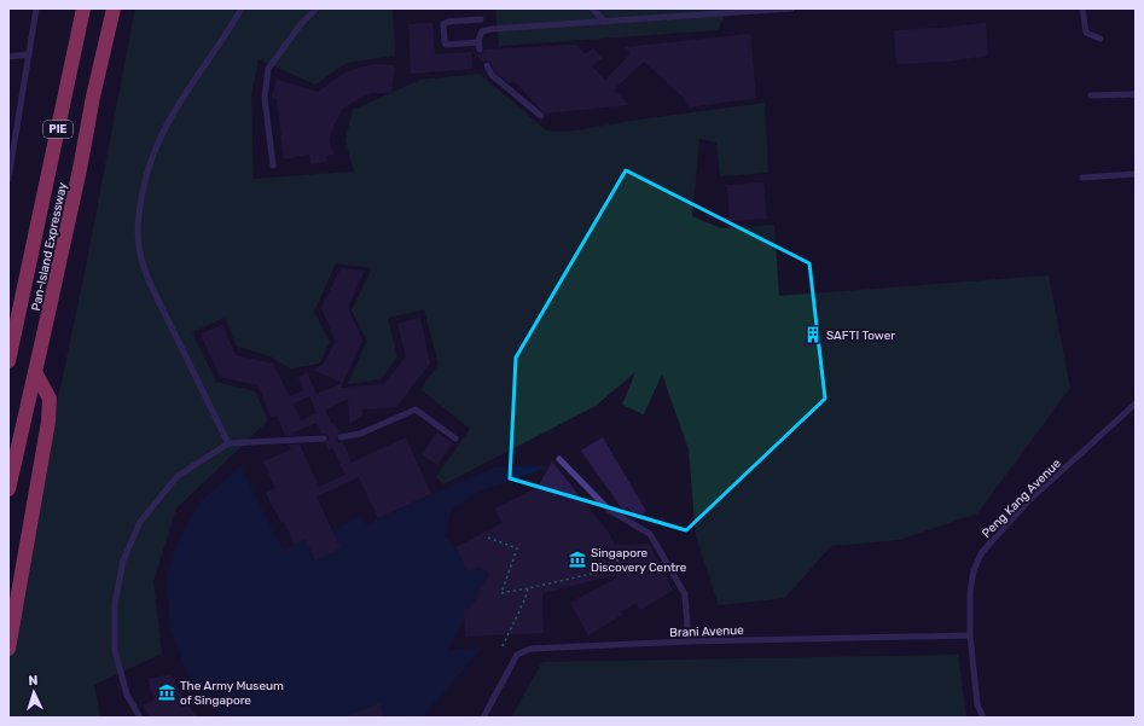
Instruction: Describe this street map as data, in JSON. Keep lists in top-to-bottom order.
{
  "streets": {
    "highway": ["PIE", "Pan-Island Expressway"],
    "lane": ["Peng Kang Avenue", "Brani Avenue"]
  },
  "crossings": [
    ["Peng Kang Avenue", "Brani Avenue"]
  ],
  "places": {
    "building": ["SAFTI Tower"],
    "museum": ["Singapore Discovery Centre", "The Army Museum of Singapore"]
  },
  "north": "top"
}
